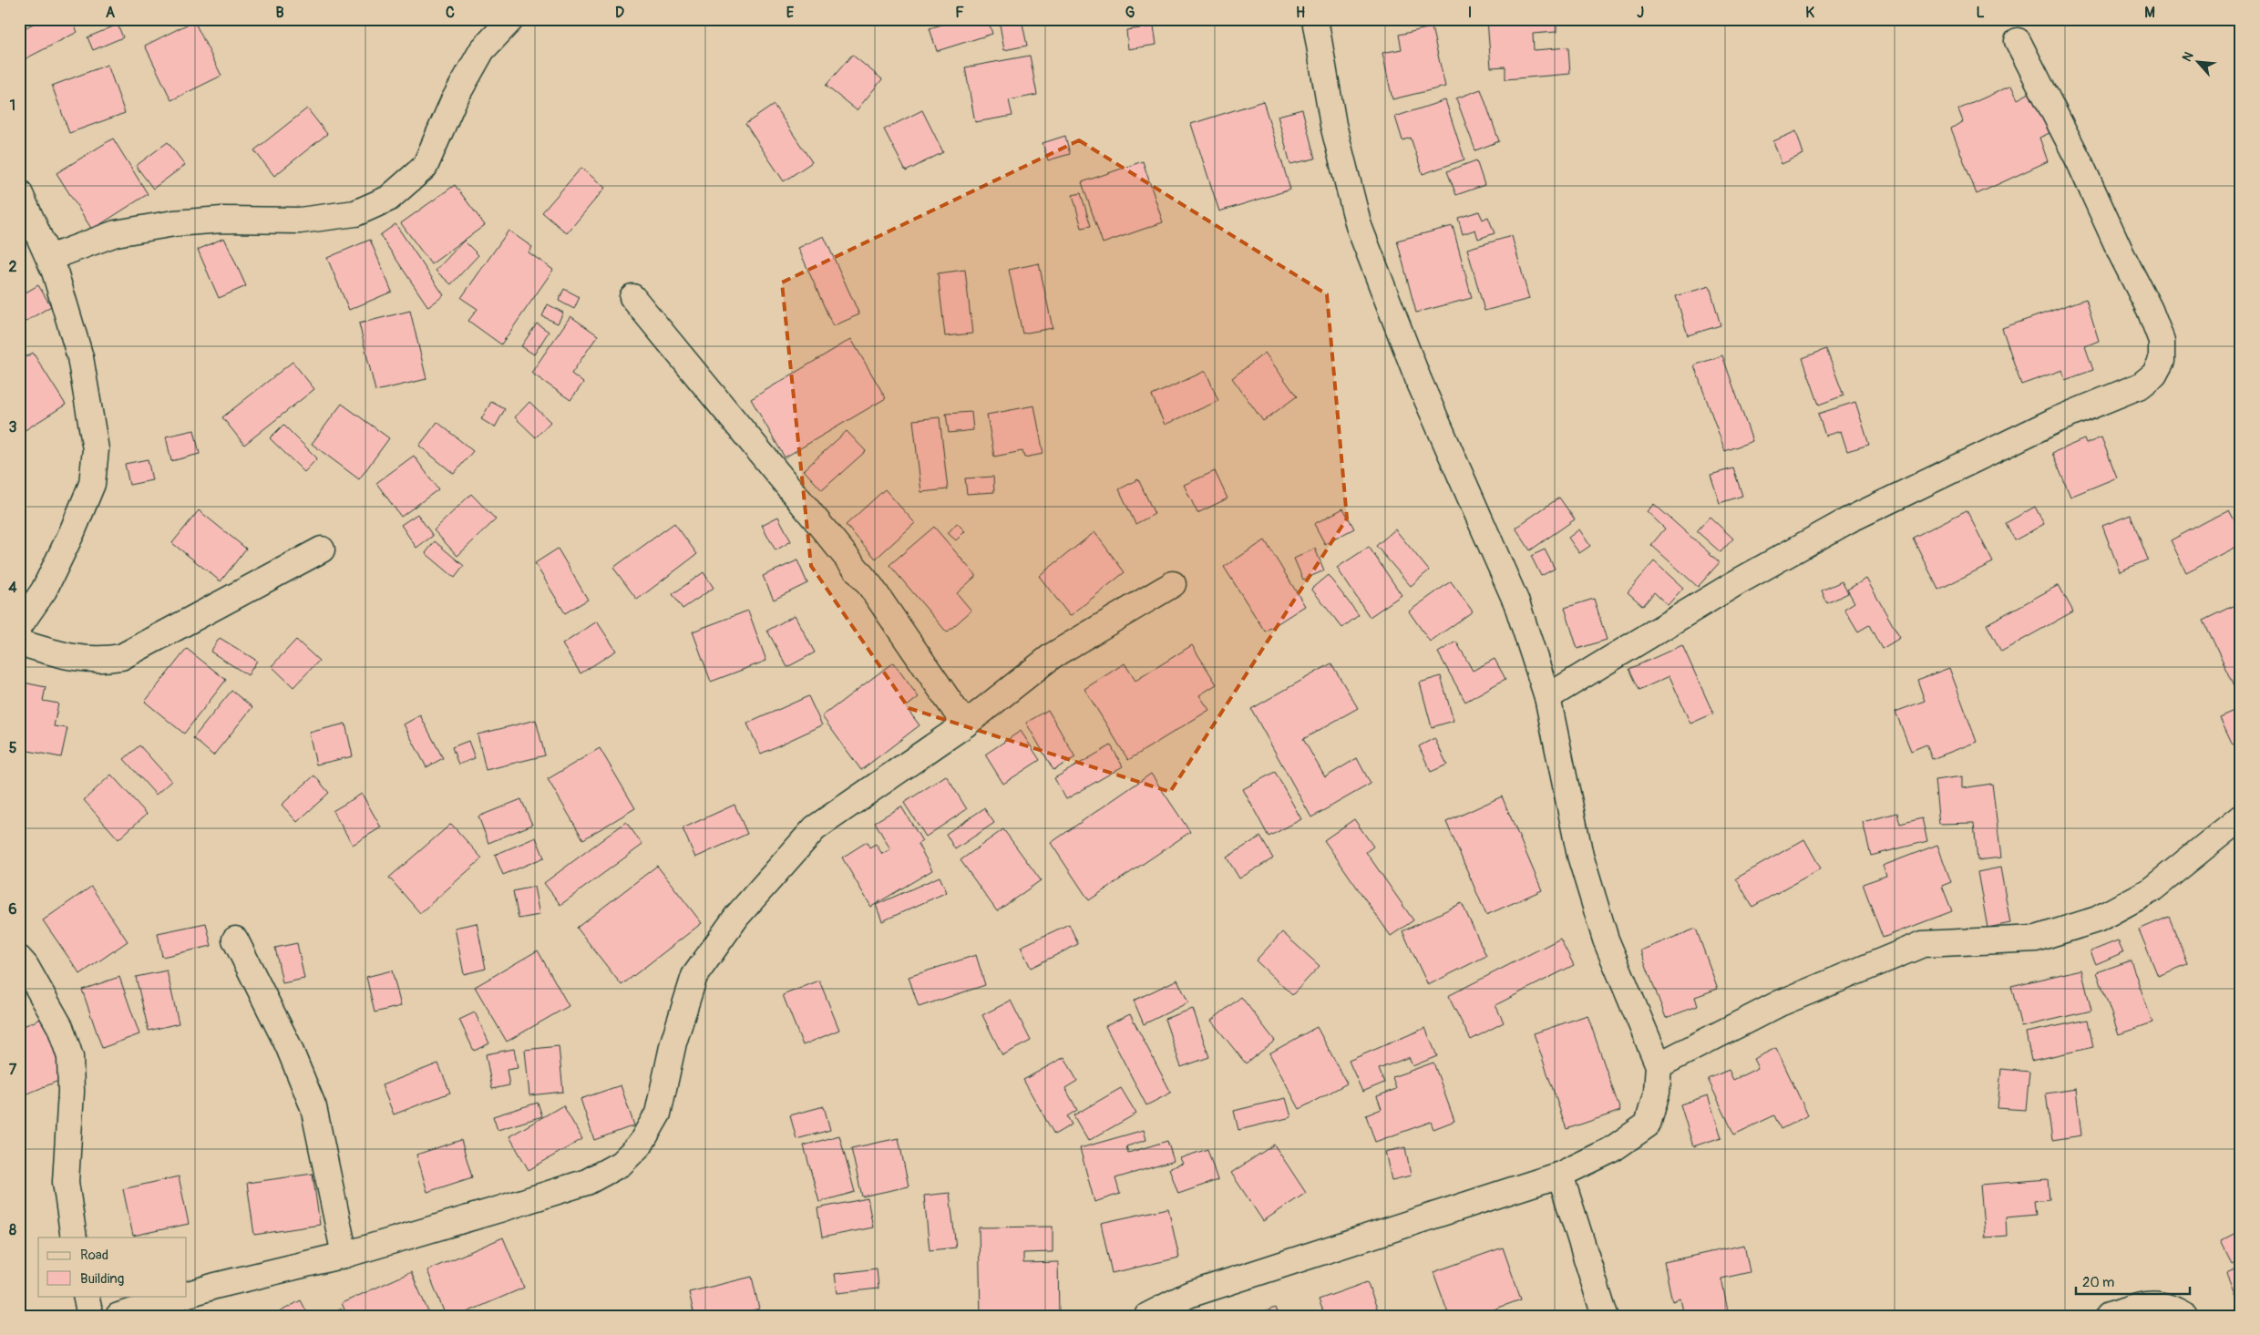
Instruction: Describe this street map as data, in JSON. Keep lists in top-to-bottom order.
{
  "legend": ["Road", "Building"],
  "scale_bar": "20 m",
  "north": "top left",
  "grid": {
    "columns": [
      "A",
      "B",
      "C",
      "D",
      "E",
      "F",
      "G",
      "H",
      "I",
      "J",
      "K",
      "L",
      "M"
    ],
    "rows": [
      "1",
      "2",
      "3",
      "4",
      "5",
      "6",
      "7",
      "8"
    ]
  }
}
